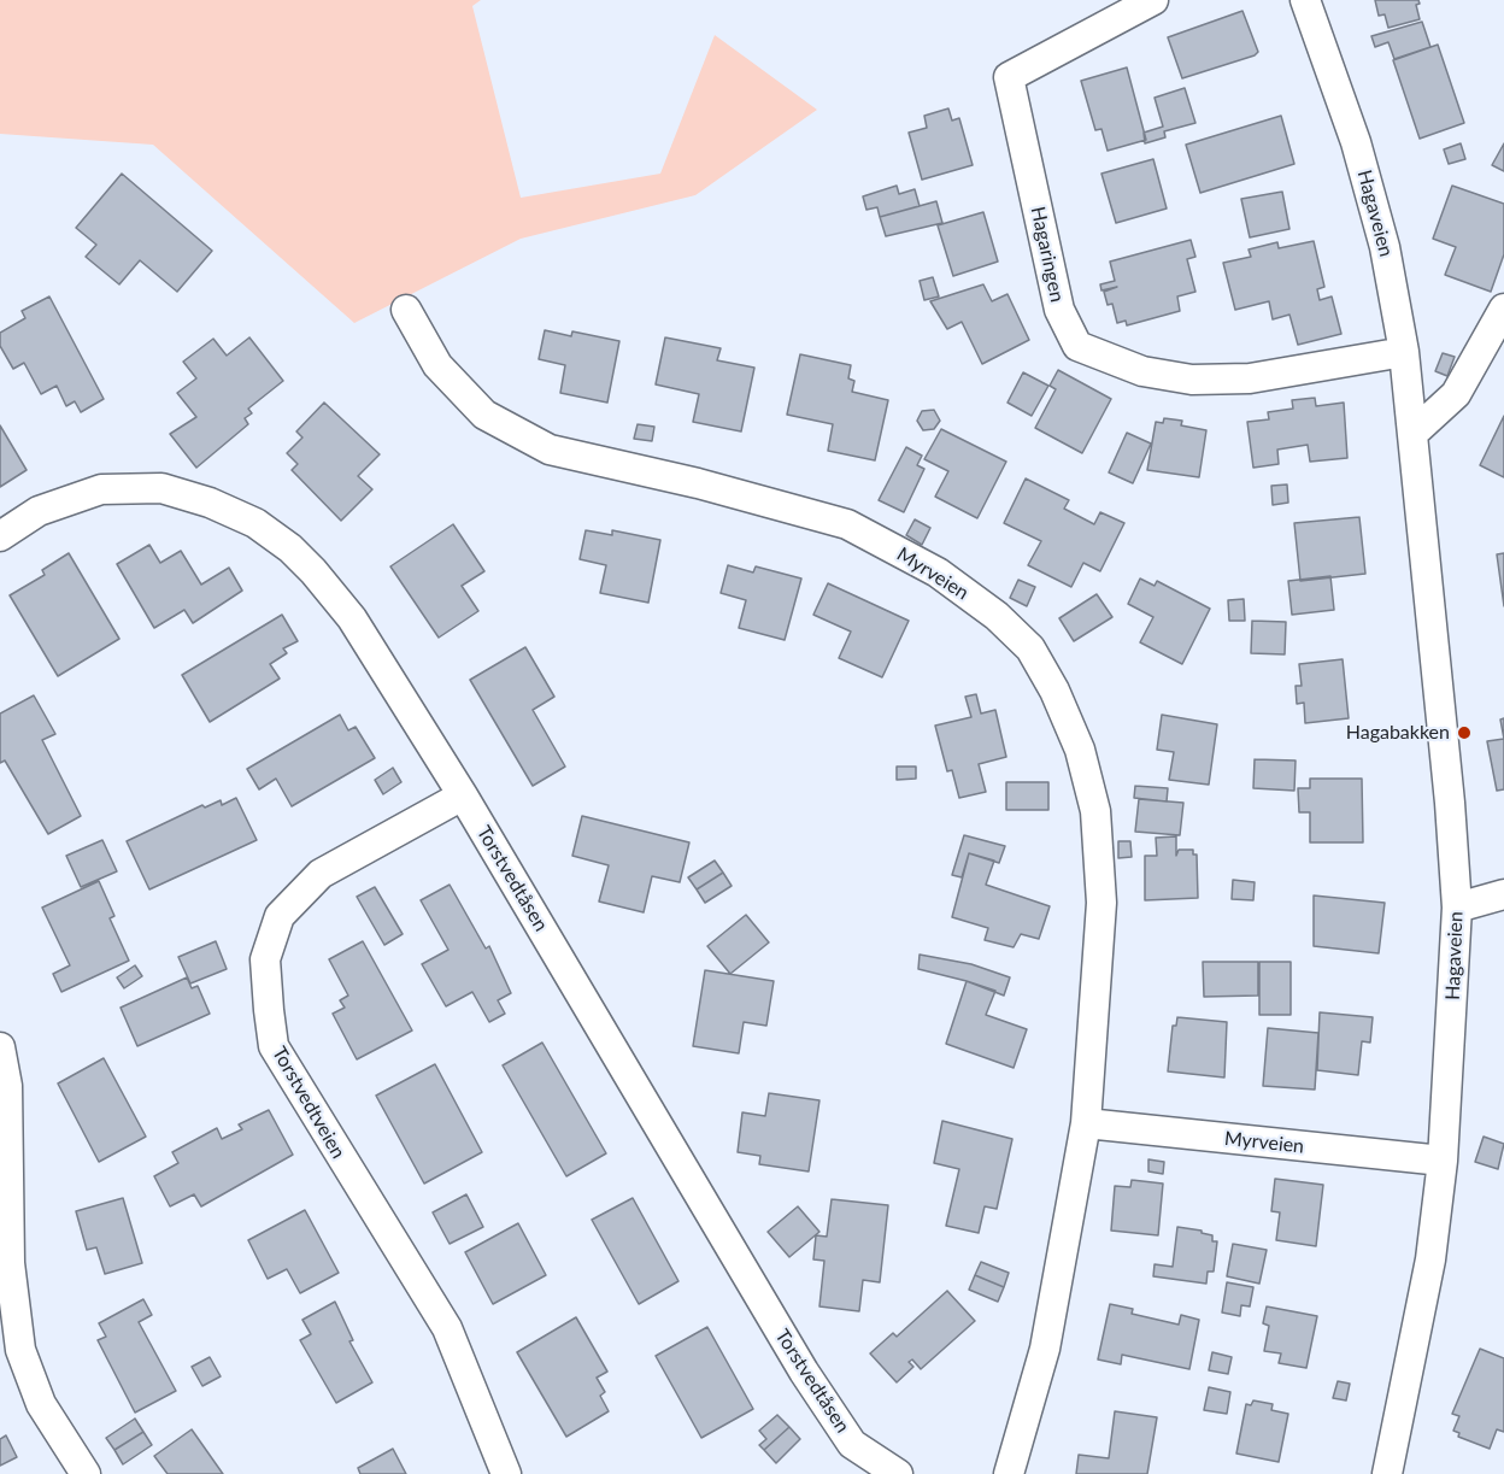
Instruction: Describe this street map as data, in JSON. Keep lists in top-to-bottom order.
{
  "streets": {
    "street": [
      "Hagaveien",
      "Hagaringen",
      "Myrveien",
      "Torstvedtåsen",
      "Torstvedtveien"
    ]
  },
  "crossings": [
    ["Hagaveien", "Hagaringen"],
    ["Hagaveien", "Myrveien"],
    ["Torstvedtåsen", "Torstvedtveien"]
  ],
  "places": ["Hagabakken"]
}
